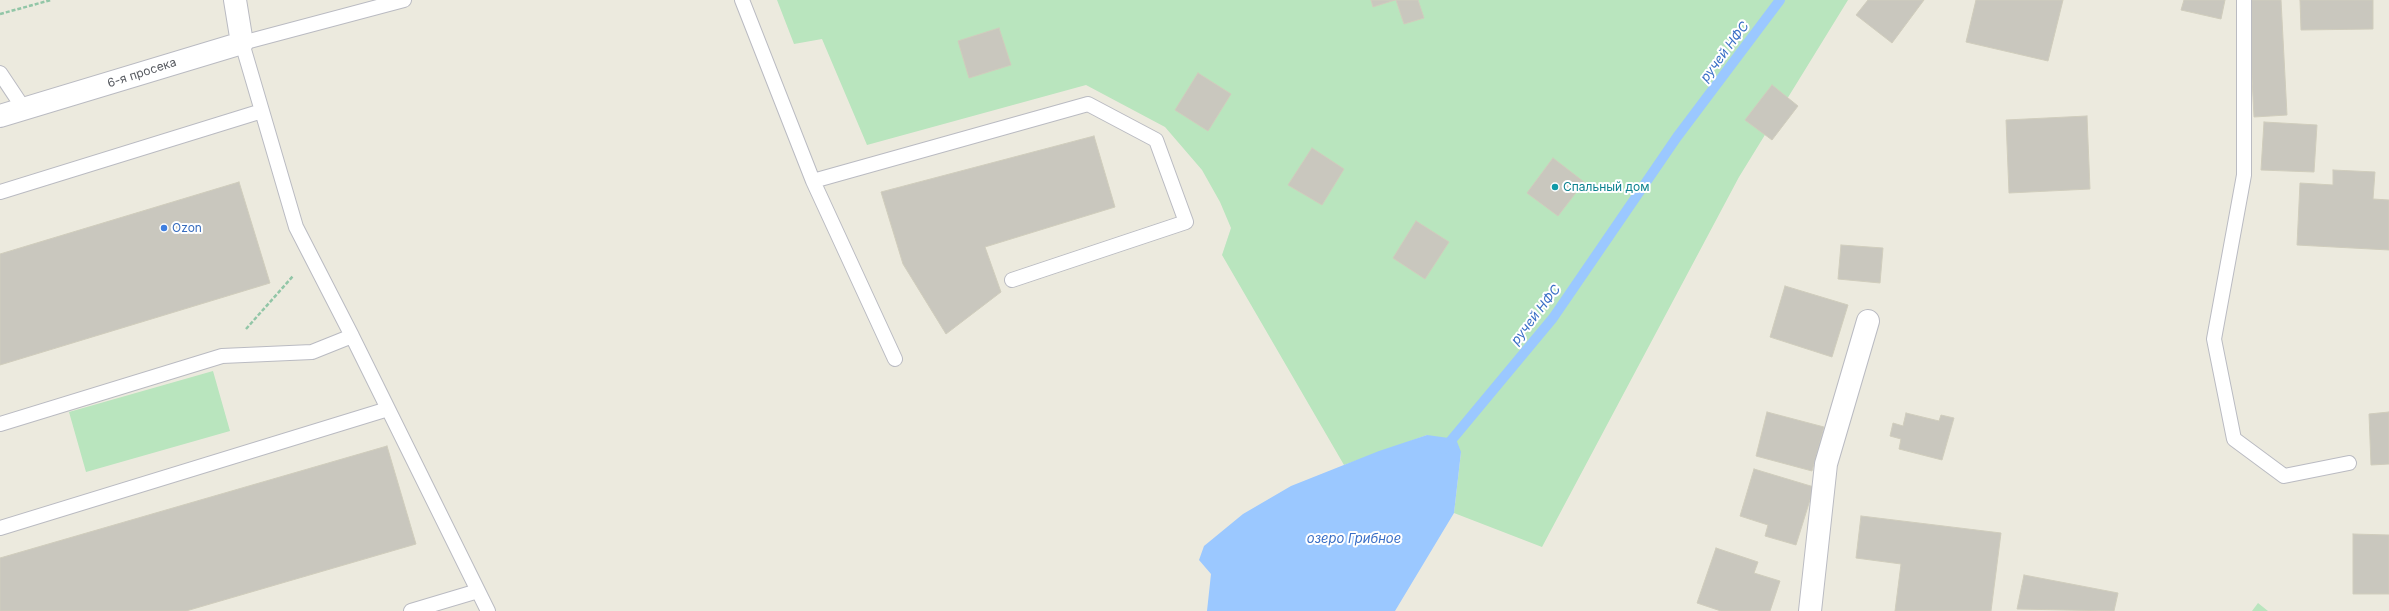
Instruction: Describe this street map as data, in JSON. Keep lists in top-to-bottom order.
{
  "streets": {
    "street": ["6-я просека"]
  },
  "water": ["ручей НФС", "озеро Грибное"],
  "places": ["Спальный дом", "Ozon"]
}
